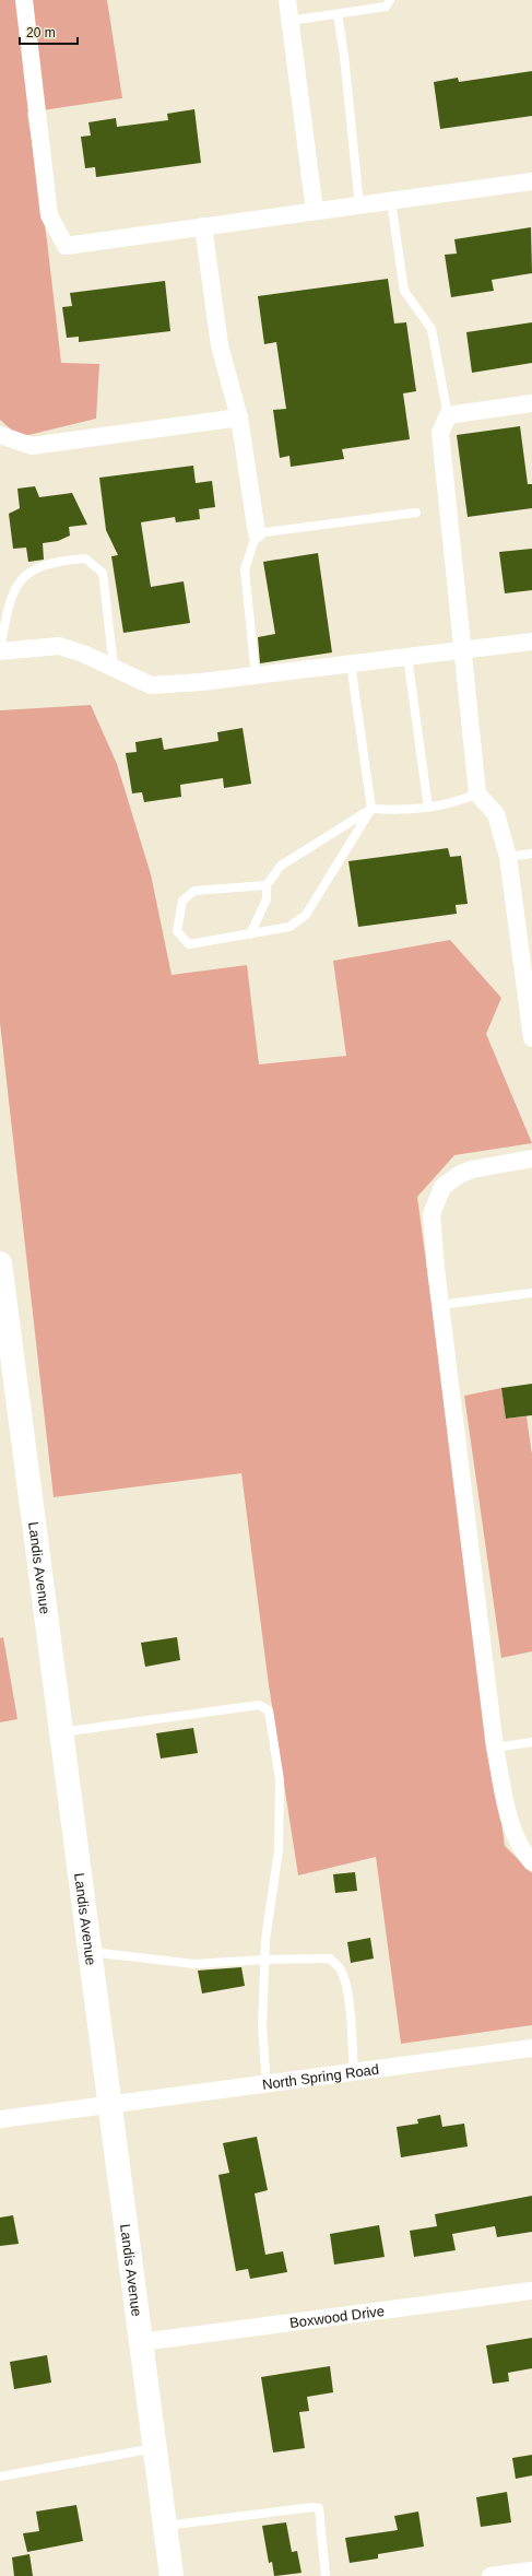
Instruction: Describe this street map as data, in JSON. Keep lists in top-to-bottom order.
{
  "streets": {
    "main road": ["Landis Avenue"],
    "street": ["North Spring Road", "Boxwood Drive"]
  },
  "crossings": [
    ["Landis Avenue", "North Spring Road"],
    ["Landis Avenue", "Boxwood Drive"]
  ],
  "scale_bar": "20 m"
}
